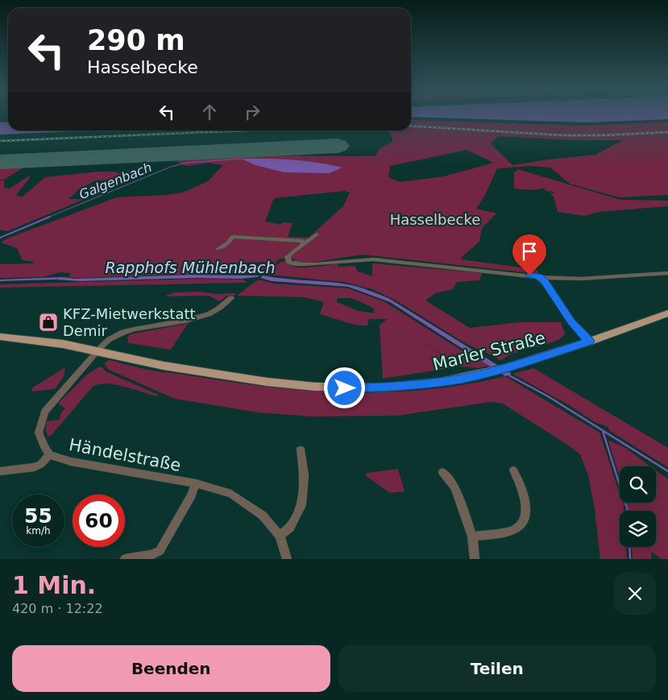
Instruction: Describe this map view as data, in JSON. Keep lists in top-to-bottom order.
{
  "streets": {
    "main road": ["Marler Straße"],
    "street": ["Händelstraße"]
  },
  "crossings": [
    ["Marler Straße", "Händelstraße"]
  ],
  "water": ["Galgenbach", "Rapphofs Mühlenbach"],
  "parks": ["Hasselbecke"],
  "places": {
    "shop": ["KFZ-Mietwerkstatt Demir"]
  },
  "page": {
    "turn": ["290 m", "Hasselbecke"],
    "speed": "55 km/h",
    "limit": "60",
    "heading": ["1 Min.", "420 m · 12:22"],
    "buttons": ["Beenden", "Teilen"]
  }
}
